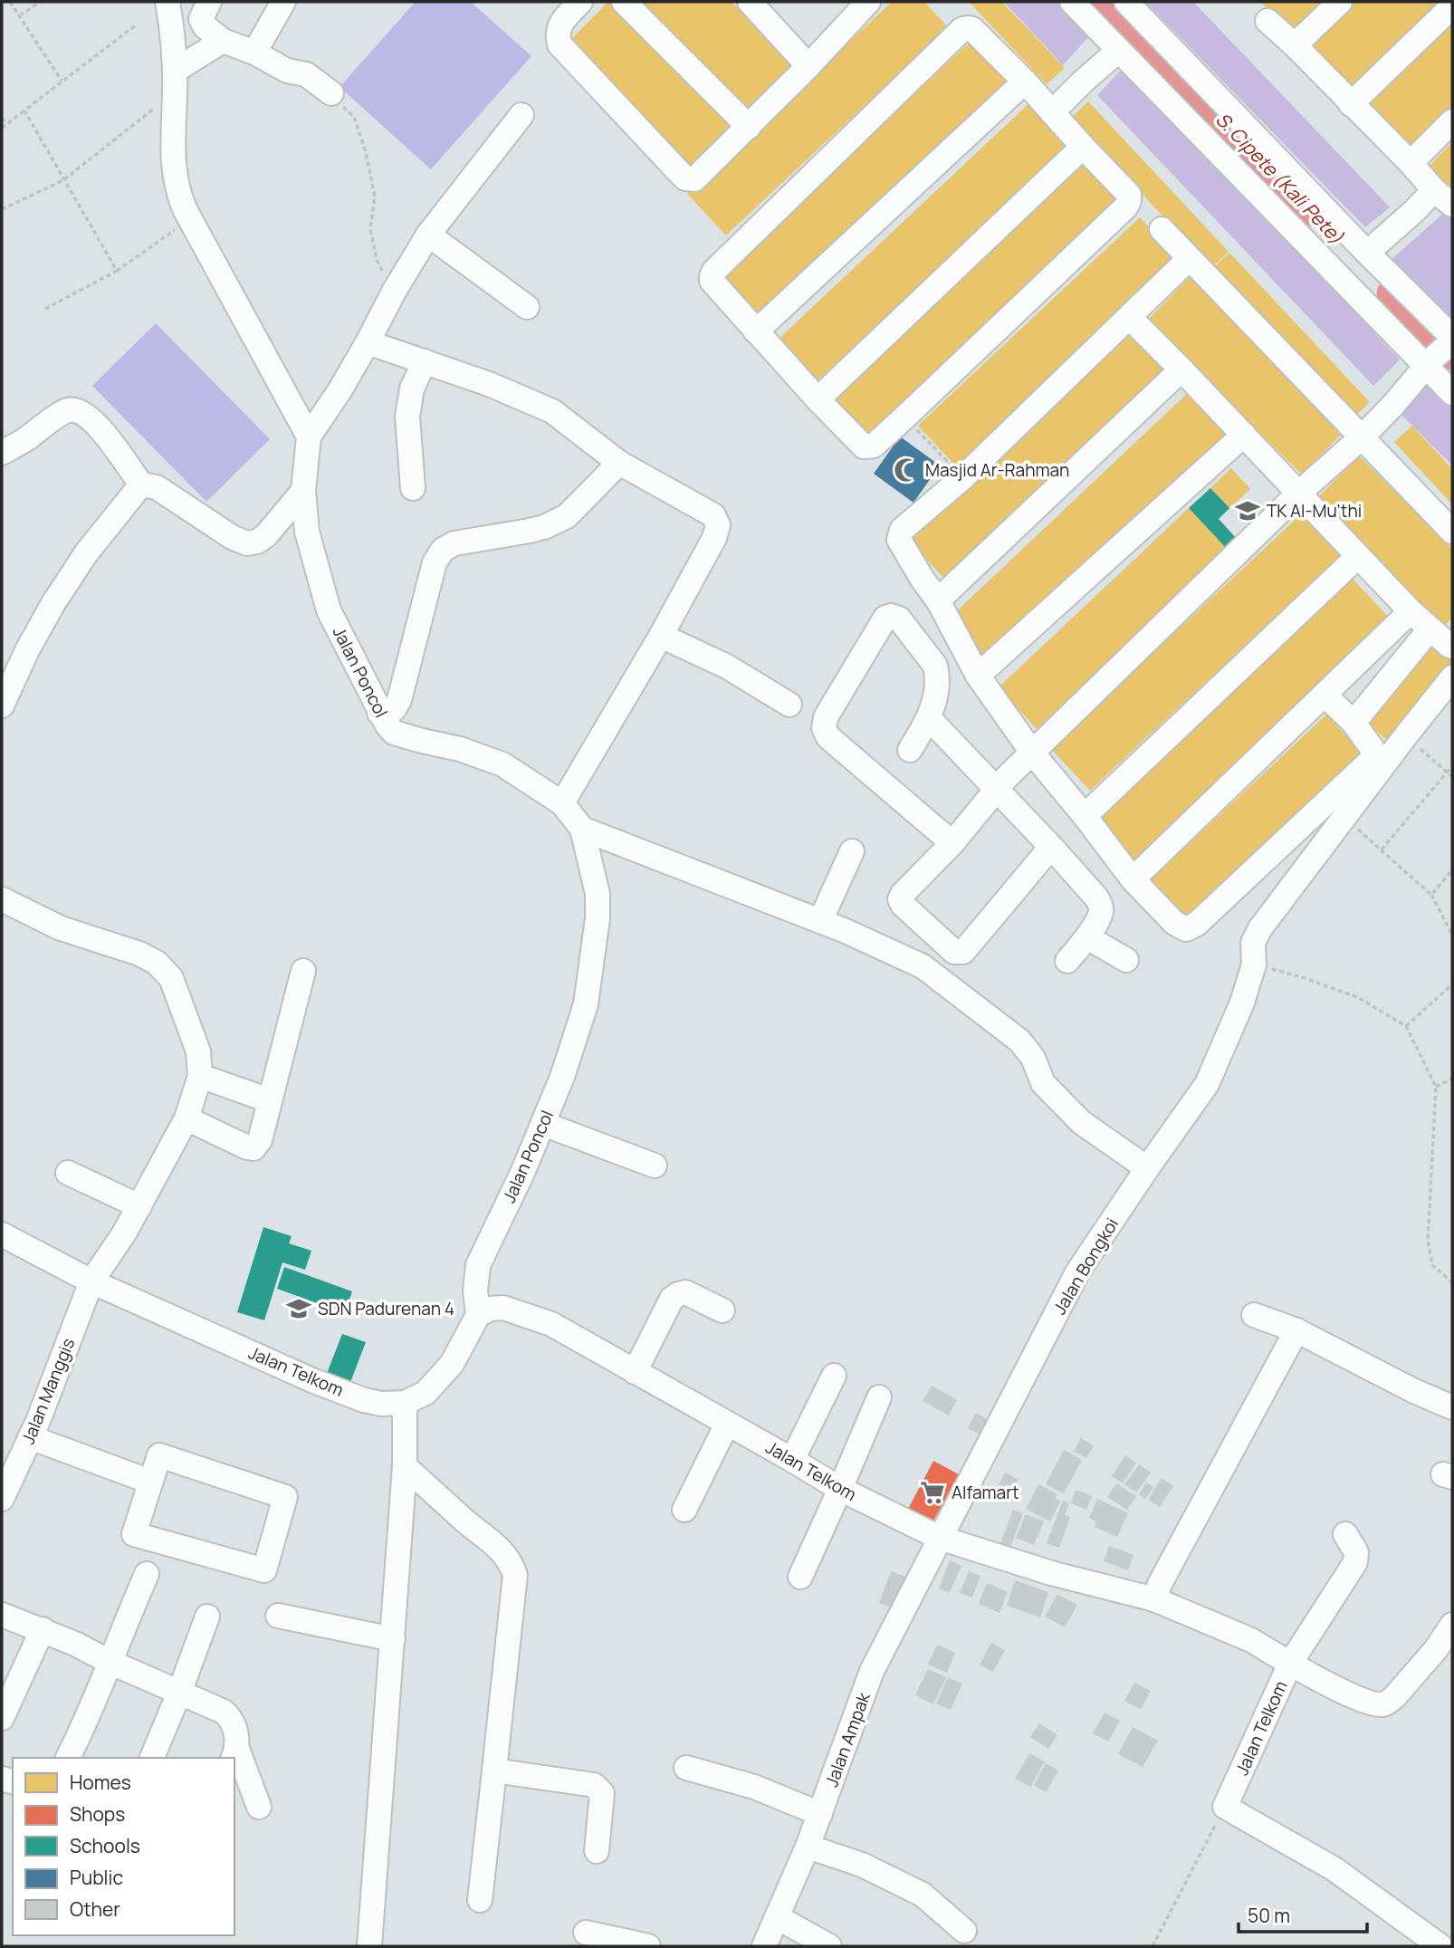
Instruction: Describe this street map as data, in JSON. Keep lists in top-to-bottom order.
{
  "streets": {
    "street": [
      "Jalan Poncol",
      "Jalan Bongkoi",
      "Jalan Telkom",
      "Jalan Manggis",
      "Jalan Ampak"
    ]
  },
  "crossings": [
    ["Jalan Poncol", "Jalan Telkom"],
    ["Jalan Bongkoi", "Jalan Telkom"],
    ["Jalan Bongkoi", "Jalan Ampak"],
    ["Jalan Telkom", "Jalan Manggis"],
    ["Jalan Telkom", "Jalan Ampak"]
  ],
  "water": ["S. Cipete (Kali Pete)"],
  "places": {
    "mosque": ["Masjid Ar-Rahman"],
    "school or university": ["TK Al-Mu'thi", "SDN Padurenan 4"],
    "supermarket": ["Alfamart"]
  },
  "legend": [
    "Homes",
    "Shops",
    "Schools",
    "Public",
    "Other"
  ],
  "scale_bar": "50 m"
}
